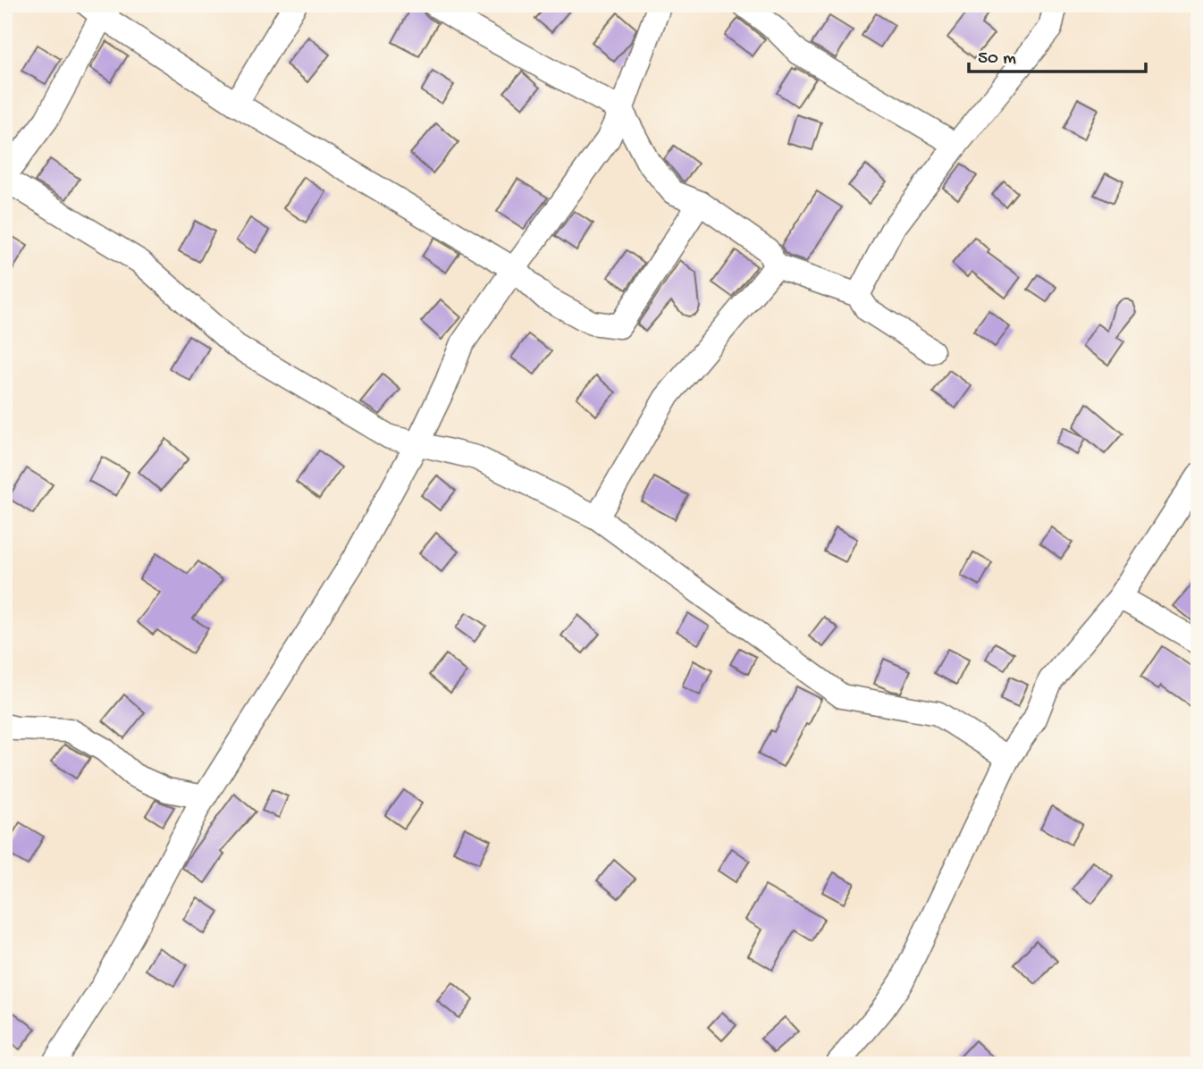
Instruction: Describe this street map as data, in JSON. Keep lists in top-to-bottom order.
{
  "scale_bar": "50 m"
}
